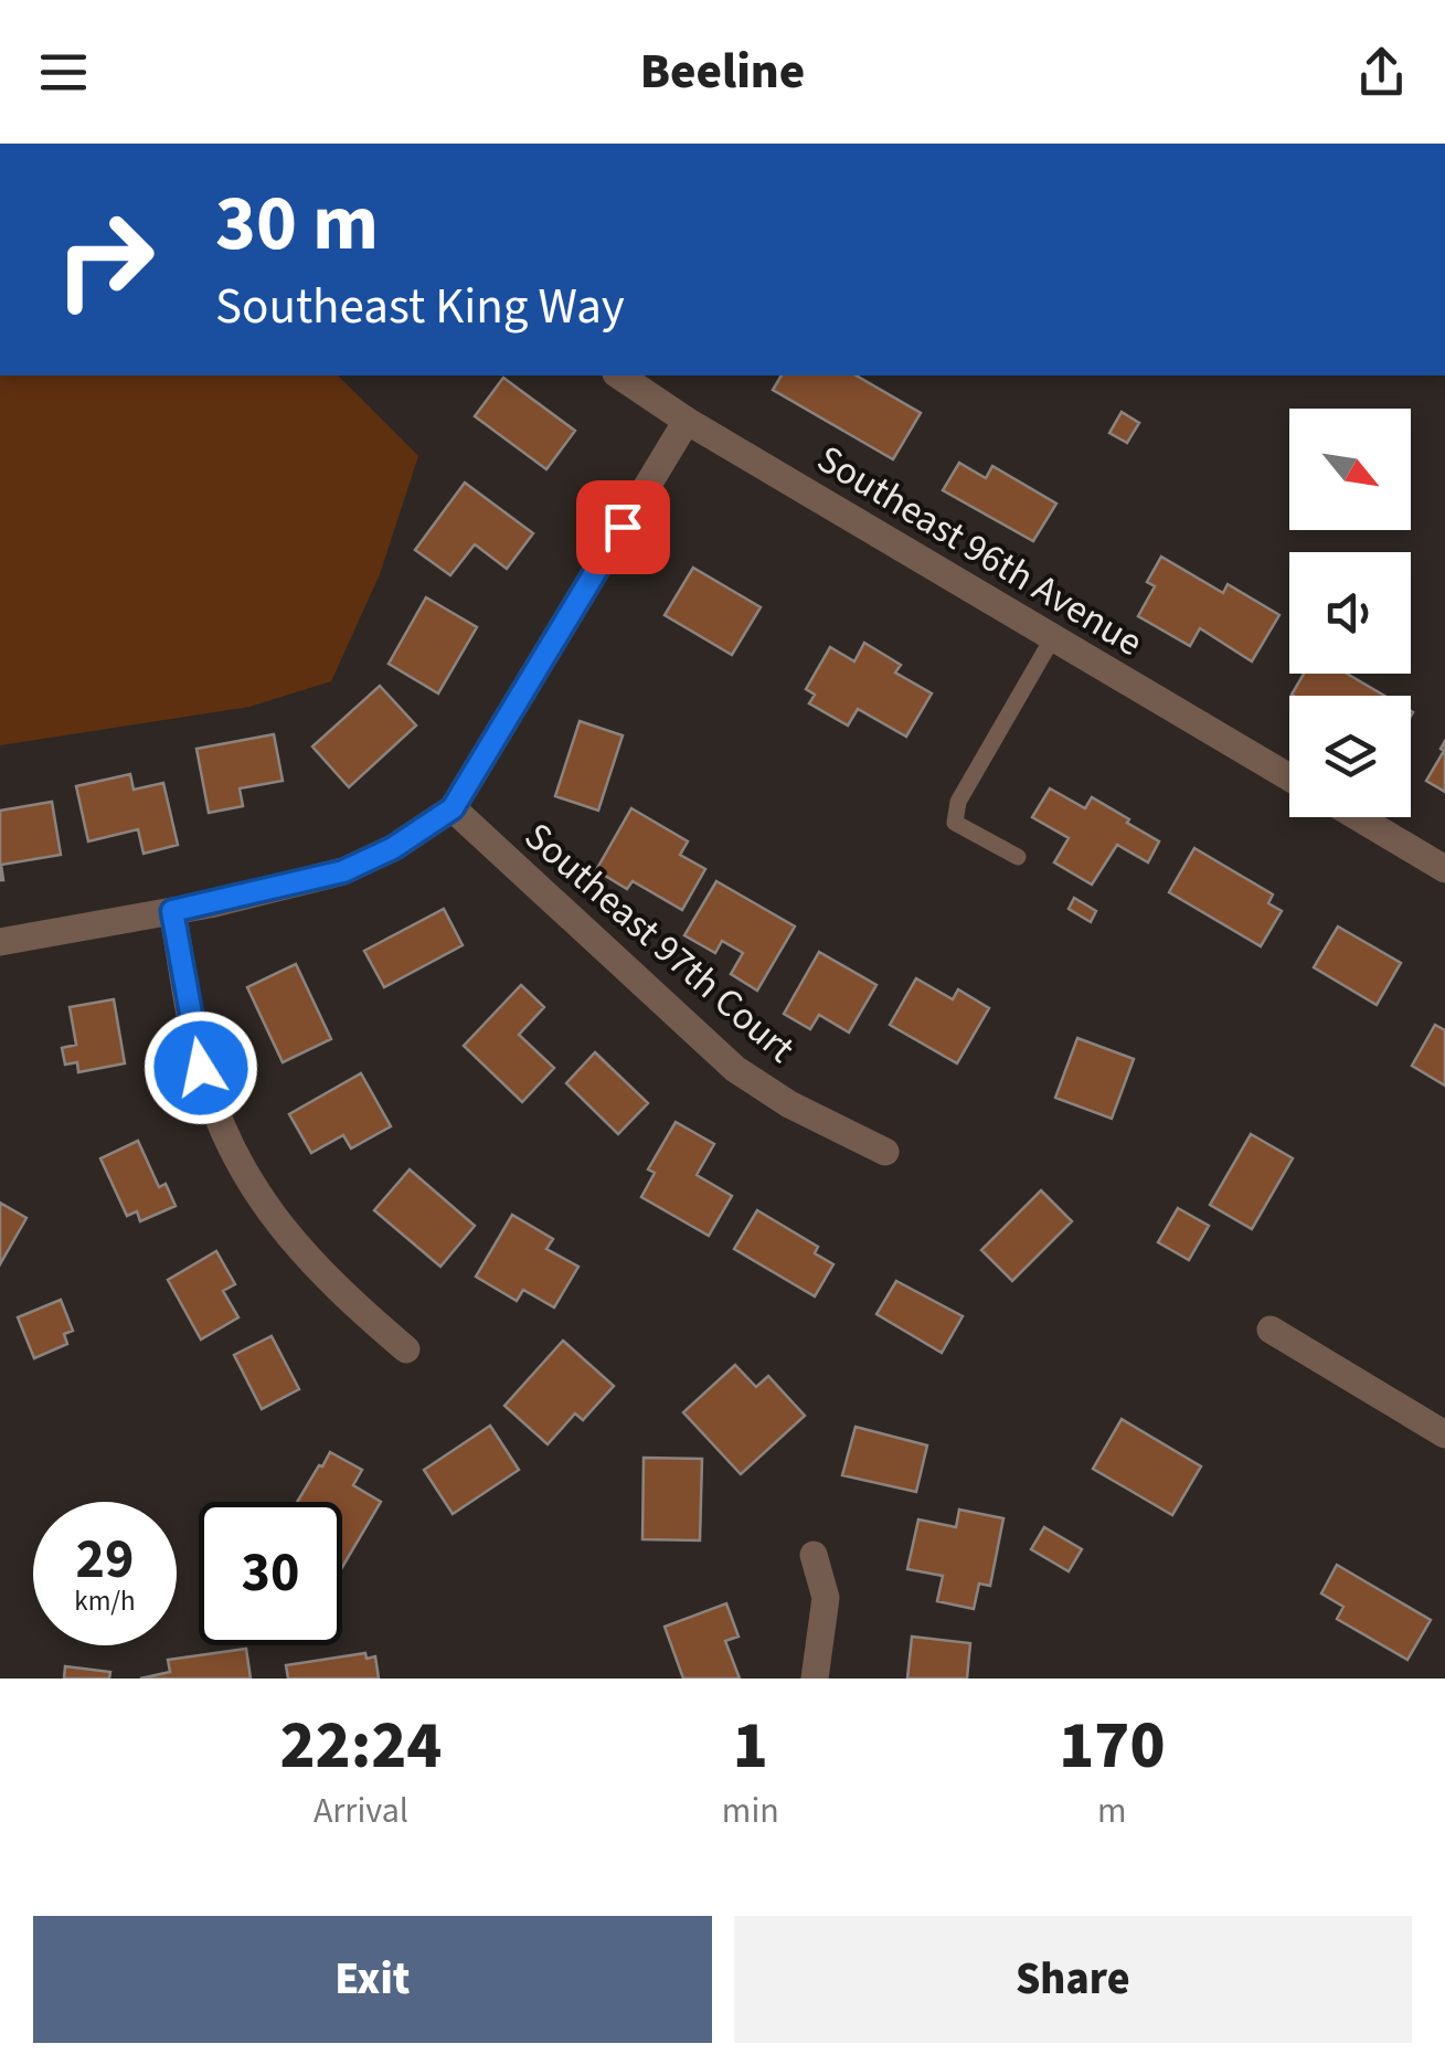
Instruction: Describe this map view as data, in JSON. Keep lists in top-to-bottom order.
{
  "streets": {
    "street": ["Southeast 96th Avenue", "Southeast 97th Court"]
  },
  "north": "bottom right",
  "page": {
    "header": "Beeline",
    "turn": ["30 m", "Southeast King Way"],
    "speed": "29 km/h",
    "limit": "30",
    "eta": [
      "22:24",
      "Arrival",
      "1",
      "min",
      "170",
      "m"
    ],
    "buttons": ["Exit", "Share"]
  }
}
